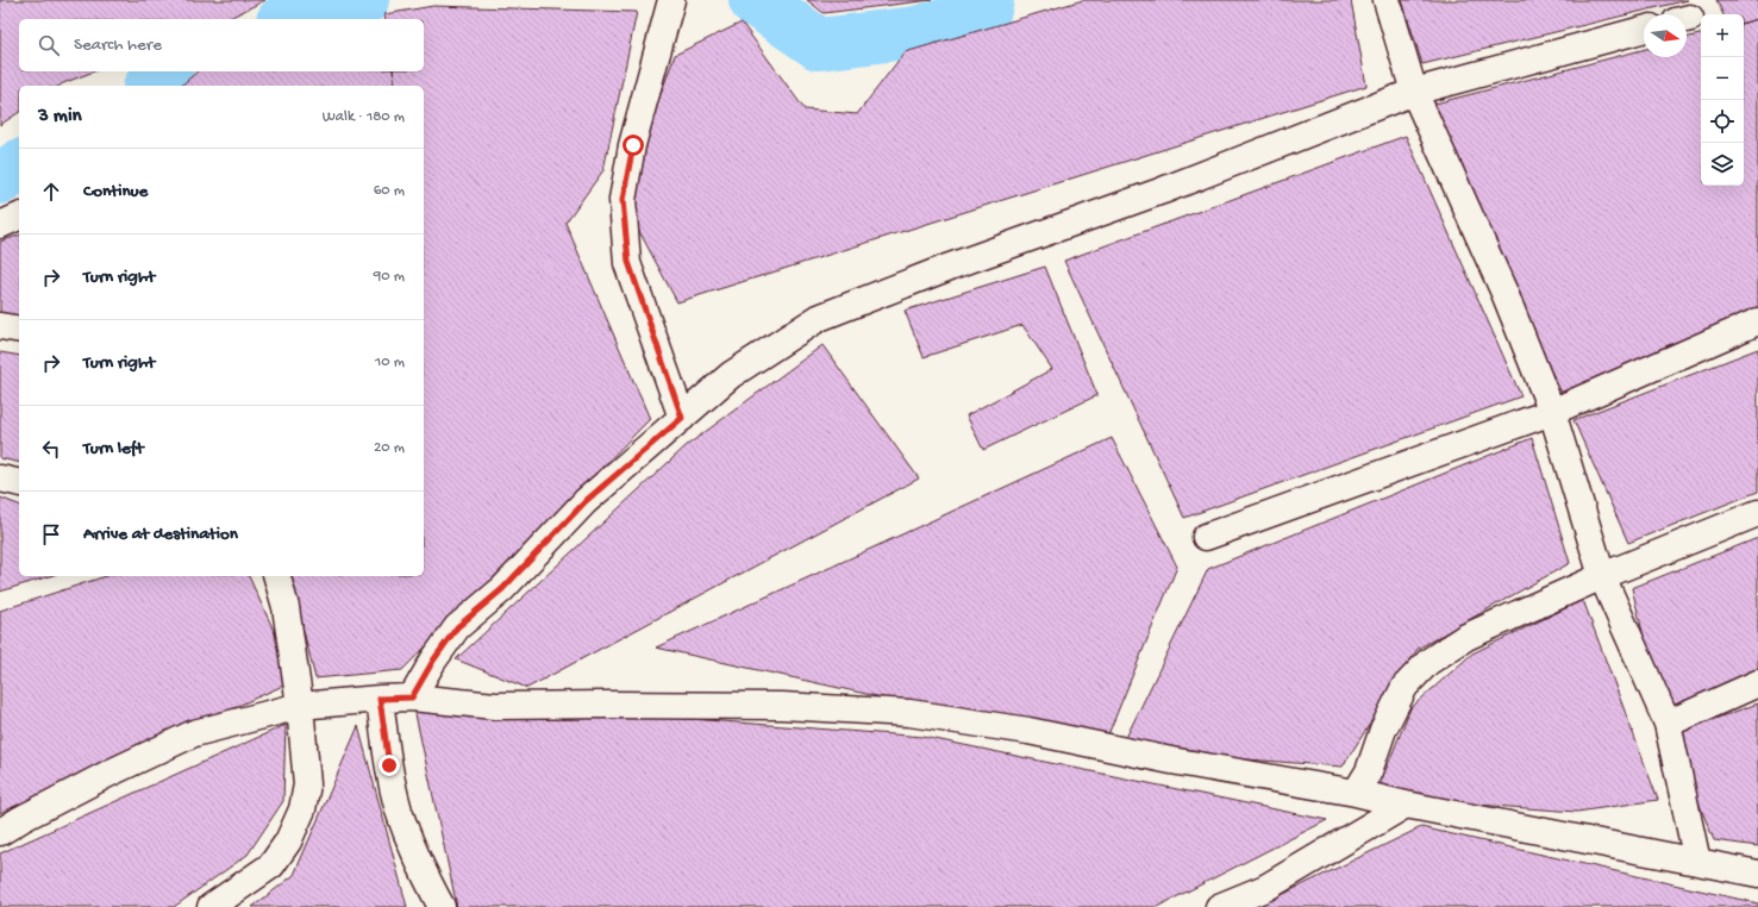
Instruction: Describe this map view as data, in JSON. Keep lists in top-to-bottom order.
{
  "north": "right",
  "page": {
    "map_buttons": ["+", "−"],
    "search": "Search here",
    "heading": ["3 min", "Walk · 180 m"],
    "list": [
      ["Continue", "60 m"],
      ["Turn right", "90 m"],
      ["Turn right", "10 m"],
      ["Turn left", "20 m"],
      "Arrive at destination"
    ]
  }
}
